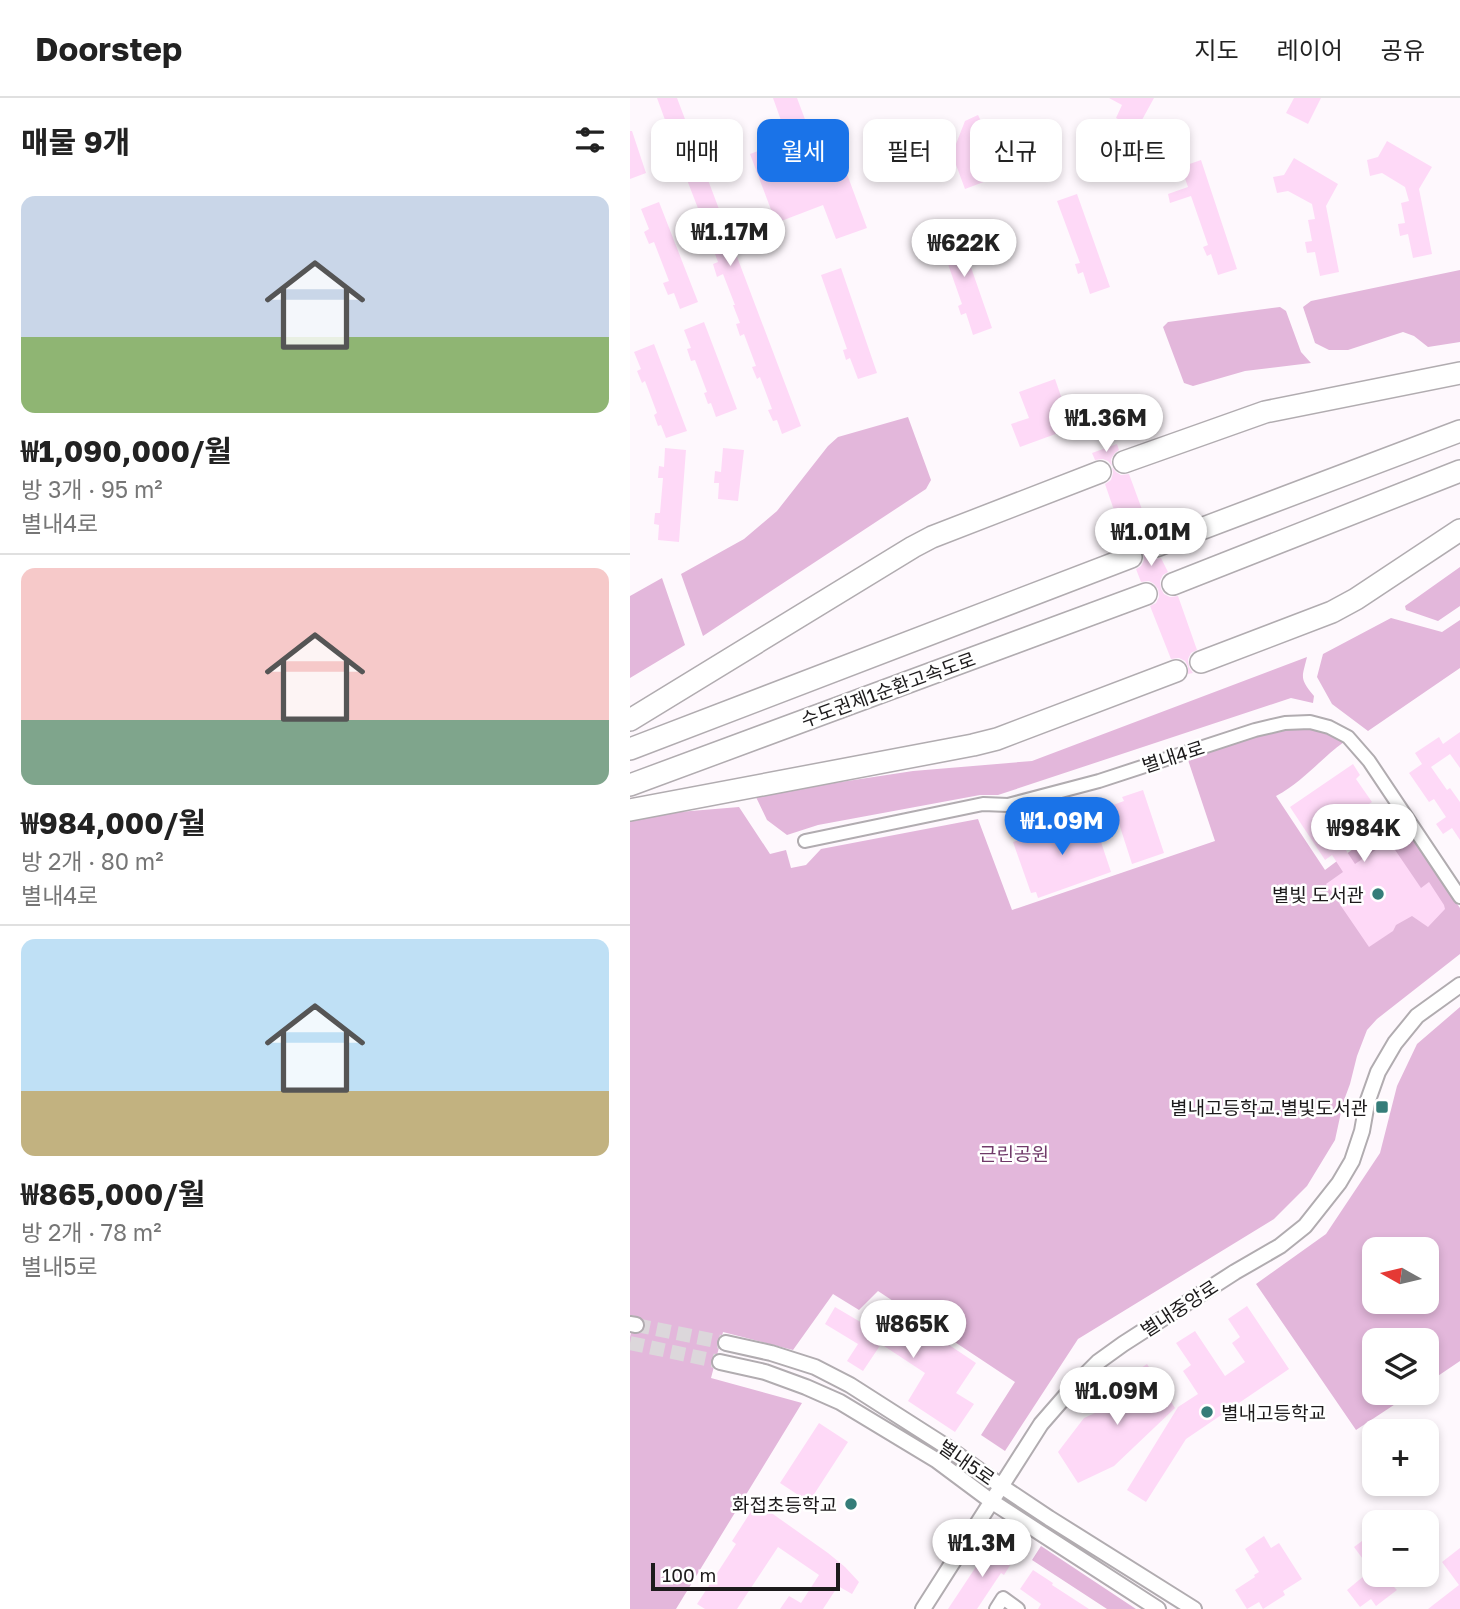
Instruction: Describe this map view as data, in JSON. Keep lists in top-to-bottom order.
{
  "streets": {
    "highway": ["수도권제1순환고속도로"],
    "street": ["별내4로", "별내중앙로", "별내5로"]
  },
  "crossings": [
    ["별내중앙로", "별내5로"]
  ],
  "parks": ["근린공원"],
  "places": {
    "other": ["별빛 도서관", "별내고등학교", "화접초등학교"],
    "transit": ["별내고등학교.별빛도서관"]
  },
  "scale_bar": "100 m",
  "north": "left",
  "page": {
    "header": "Doorstep",
    "nav": ["지도", "레이어", "공유"],
    "heading": "매물 9개",
    "chip": [
      "매매",
      "월세",
      "필터",
      "신규",
      "아파트"
    ],
    "list": [
      {
        "name": "₩1,090,000/월",
        "note": "방 3개 · 95 m² · 별내4로"
      },
      {
        "name": "₩984,000/월",
        "note": "방 2개 · 80 m² · 별내4로"
      },
      {
        "name": "₩865,000/월",
        "note": "방 2개 · 78 m² · 별내5로"
      }
    ],
    "price": [
      "₩1.17M",
      "₩622K",
      "₩1.36M",
      "₩1.01M",
      "₩1.09M",
      "₩984K",
      "₩865K",
      "₩1.09M",
      "₩1.3M"
    ],
    "map_buttons": ["+", "−"],
    "scale": "100 m"
  }
}
